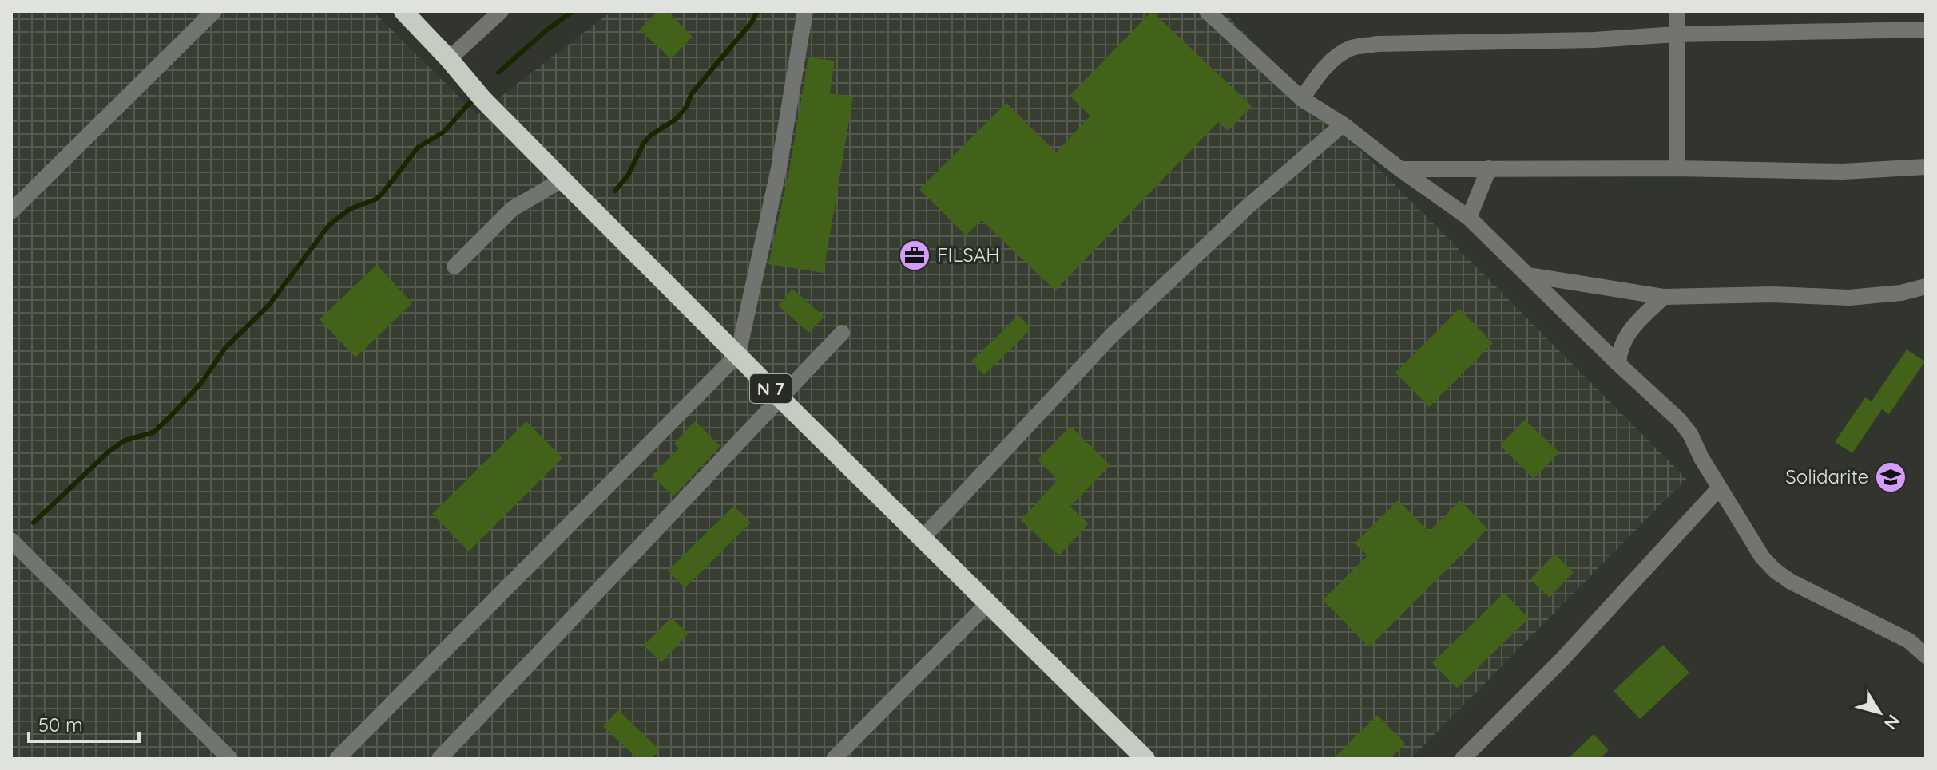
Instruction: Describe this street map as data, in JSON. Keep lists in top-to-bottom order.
{
  "streets": {
    "highway": ["N 7"]
  },
  "places": {
    "office": ["FILSAH"],
    "school or university": ["Solidarite"]
  },
  "scale_bar": "50 m",
  "north": "bottom right"
}
